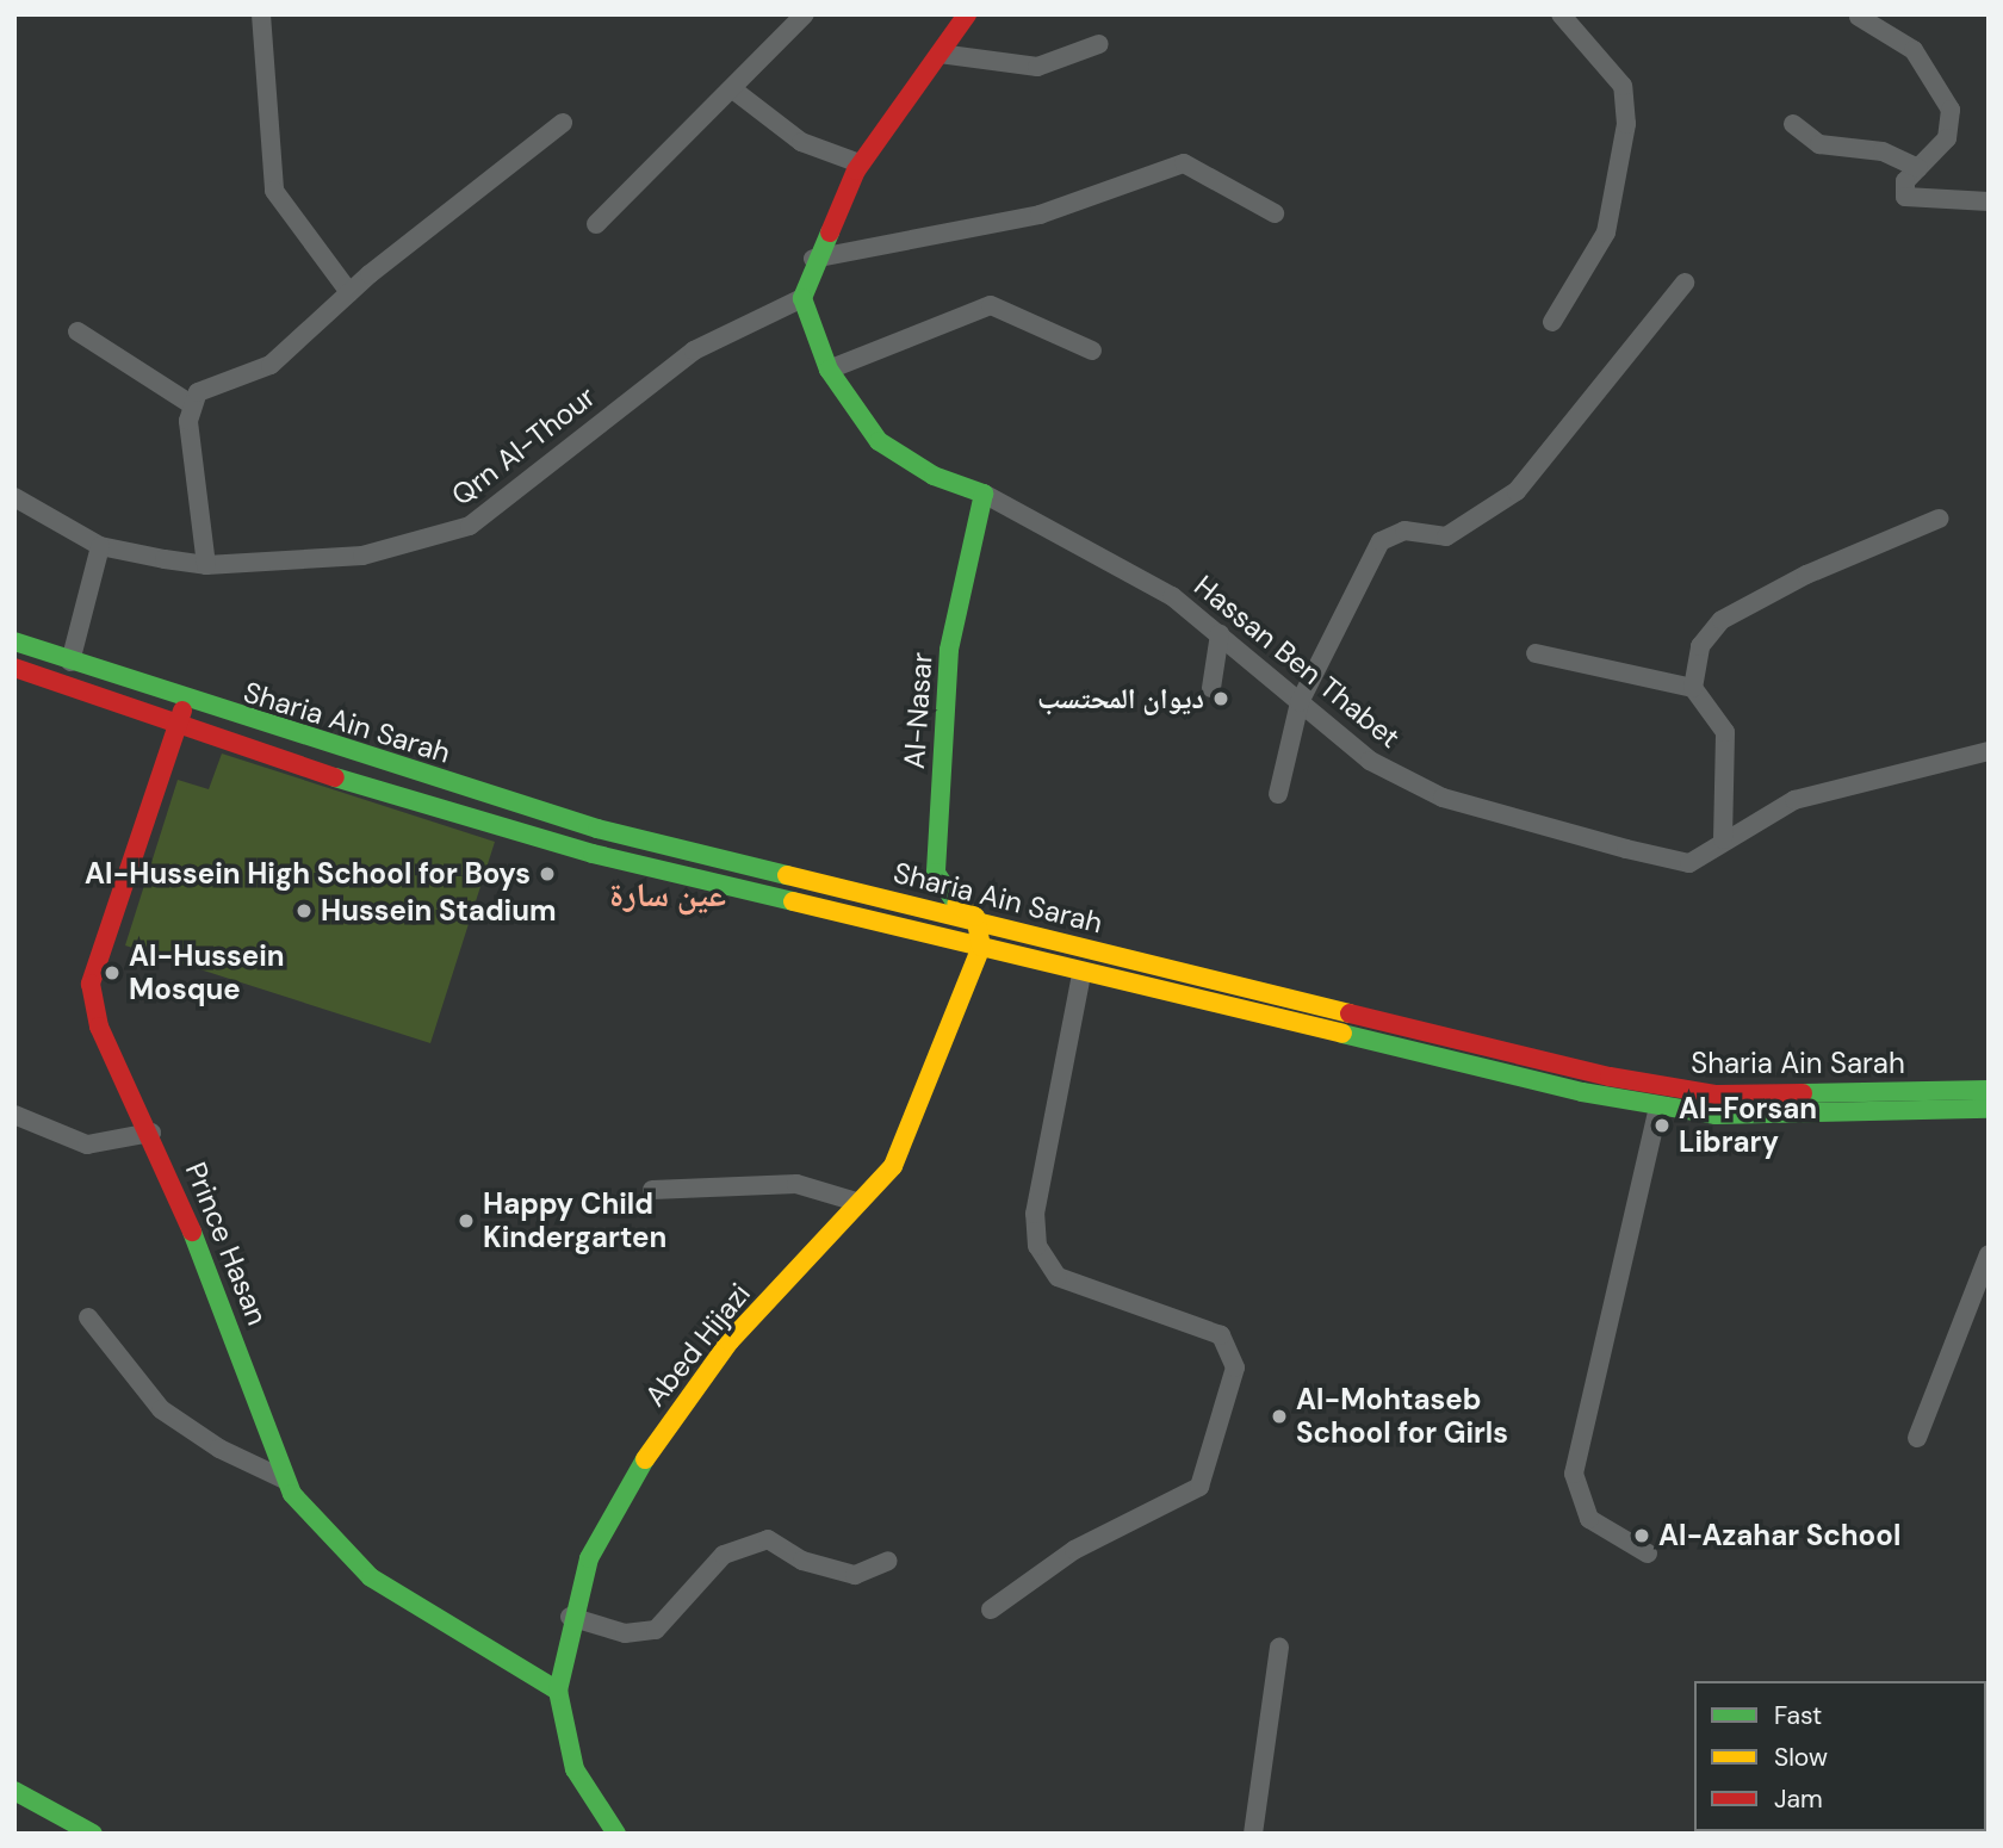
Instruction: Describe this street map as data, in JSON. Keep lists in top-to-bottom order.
{
  "streets": {
    "main road": [
      "Hassan Ben Thabet",
      "Al-Nasar",
      "Sharia Ain Sarah",
      "Prince Hasan",
      "Abed Hijazi"
    ],
    "street": ["Qrn Al-Thour"]
  },
  "crossings": [
    ["Qrn Al-Thour", "Hassan Ben Thabet"],
    ["Hassan Ben Thabet", "Al-Nasar"],
    ["Al-Nasar", "Sharia Ain Sarah"],
    ["Sharia Ain Sarah", "Prince Hasan"],
    ["Sharia Ain Sarah", "Abed Hijazi"],
    ["Prince Hasan", "Abed Hijazi"]
  ],
  "districts": ["عين سارة"],
  "places": [
    "ديوان المحتسب",
    "Al-Hussein High School for Boys",
    "Hussein Stadium",
    "Al-Hussein Mosque",
    "Al-Forsan Library",
    "Happy Child Kindergarten",
    "Al-Mohtaseb School for Girls",
    "Al-Azahar School"
  ],
  "legend": ["Fast", "Slow", "Jam"]
}
